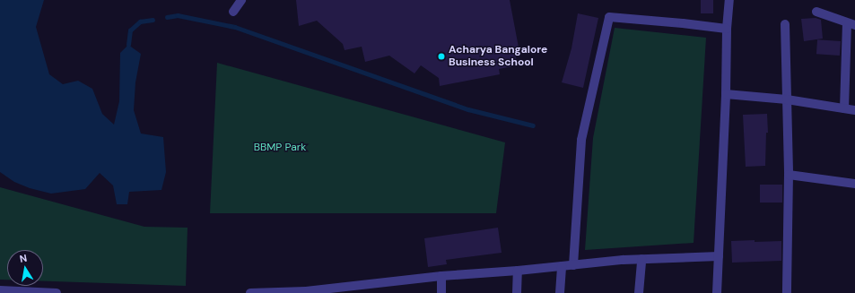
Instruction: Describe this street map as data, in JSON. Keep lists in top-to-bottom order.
{
  "parks": ["BBMP Park"],
  "places": ["Acharya Bangalore Business School"],
  "north": "top"
}
